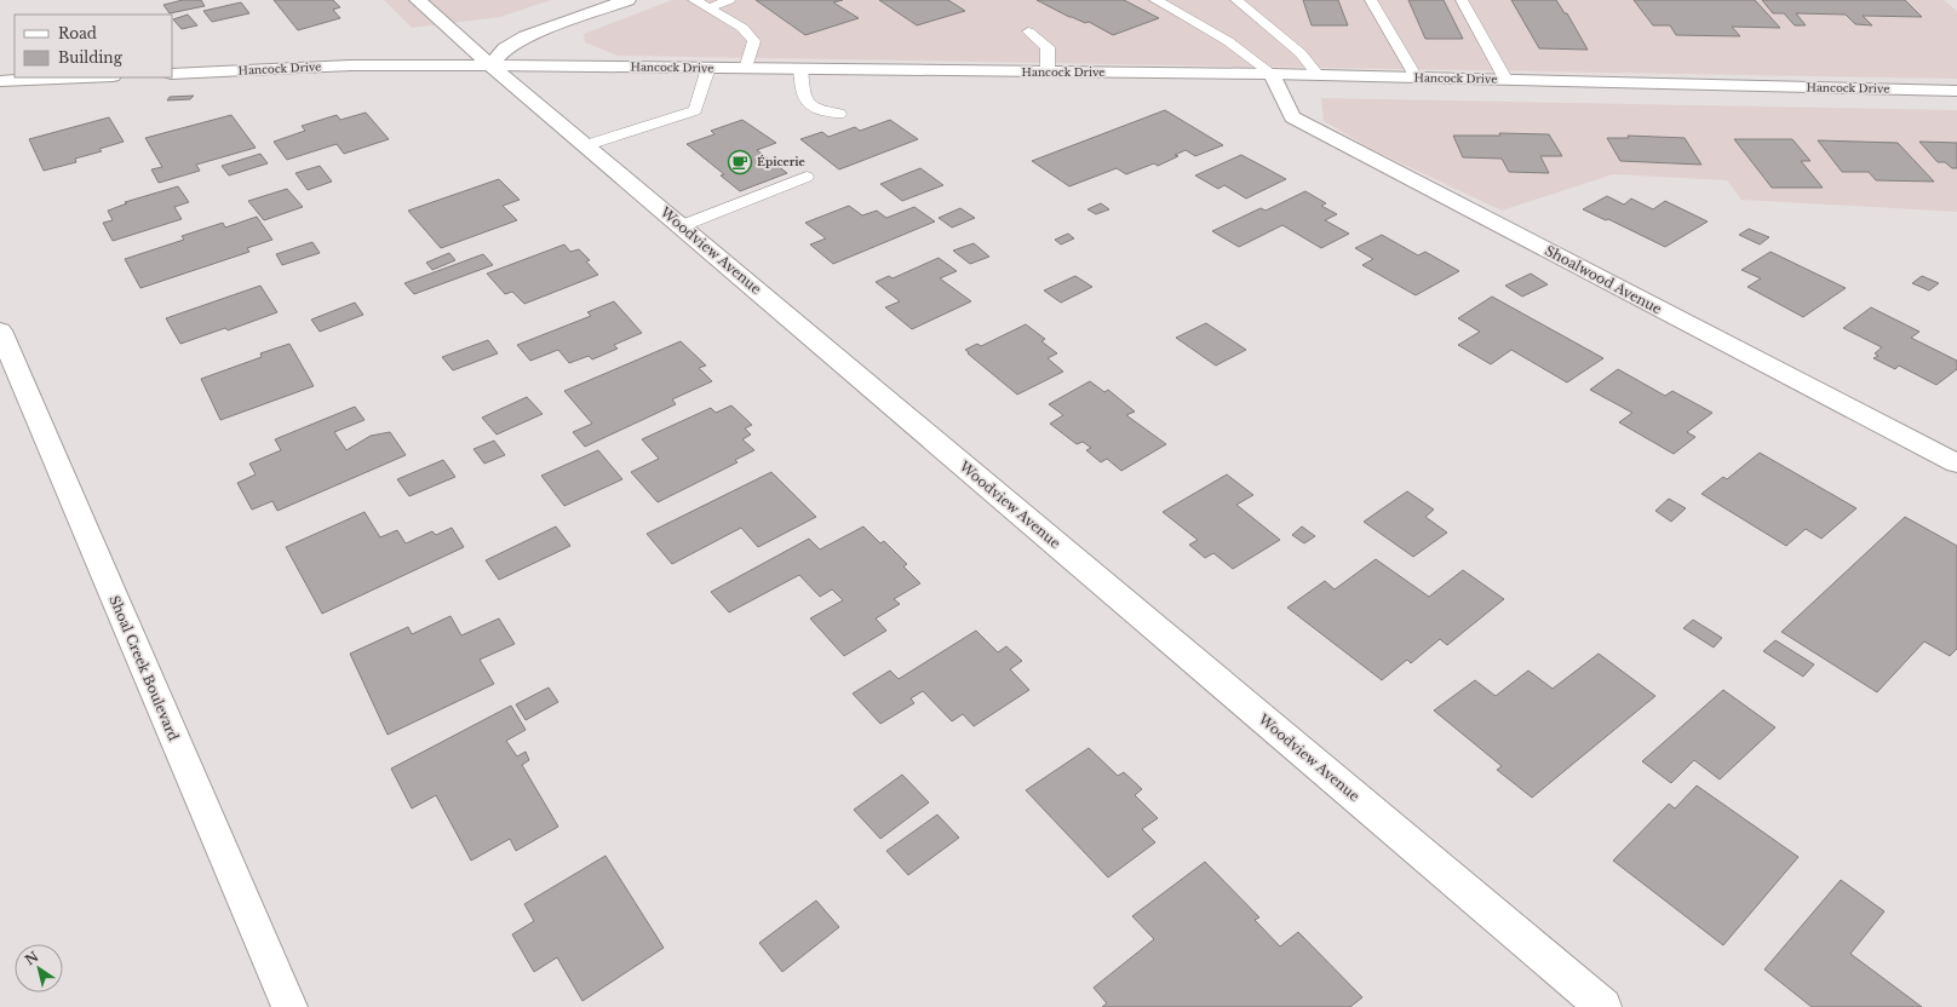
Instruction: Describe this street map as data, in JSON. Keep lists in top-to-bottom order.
{
  "streets": {
    "street": [
      "Hancock Drive",
      "Woodview Avenue",
      "Shoalwood Avenue",
      "Shoal Creek Boulevard"
    ]
  },
  "crossings": [
    ["Hancock Drive", "Woodview Avenue"],
    ["Hancock Drive", "Shoalwood Avenue"]
  ],
  "places": {
    "cafe": ["Épicerie"]
  },
  "legend": ["Road", "Building"],
  "north": "top left"
}
